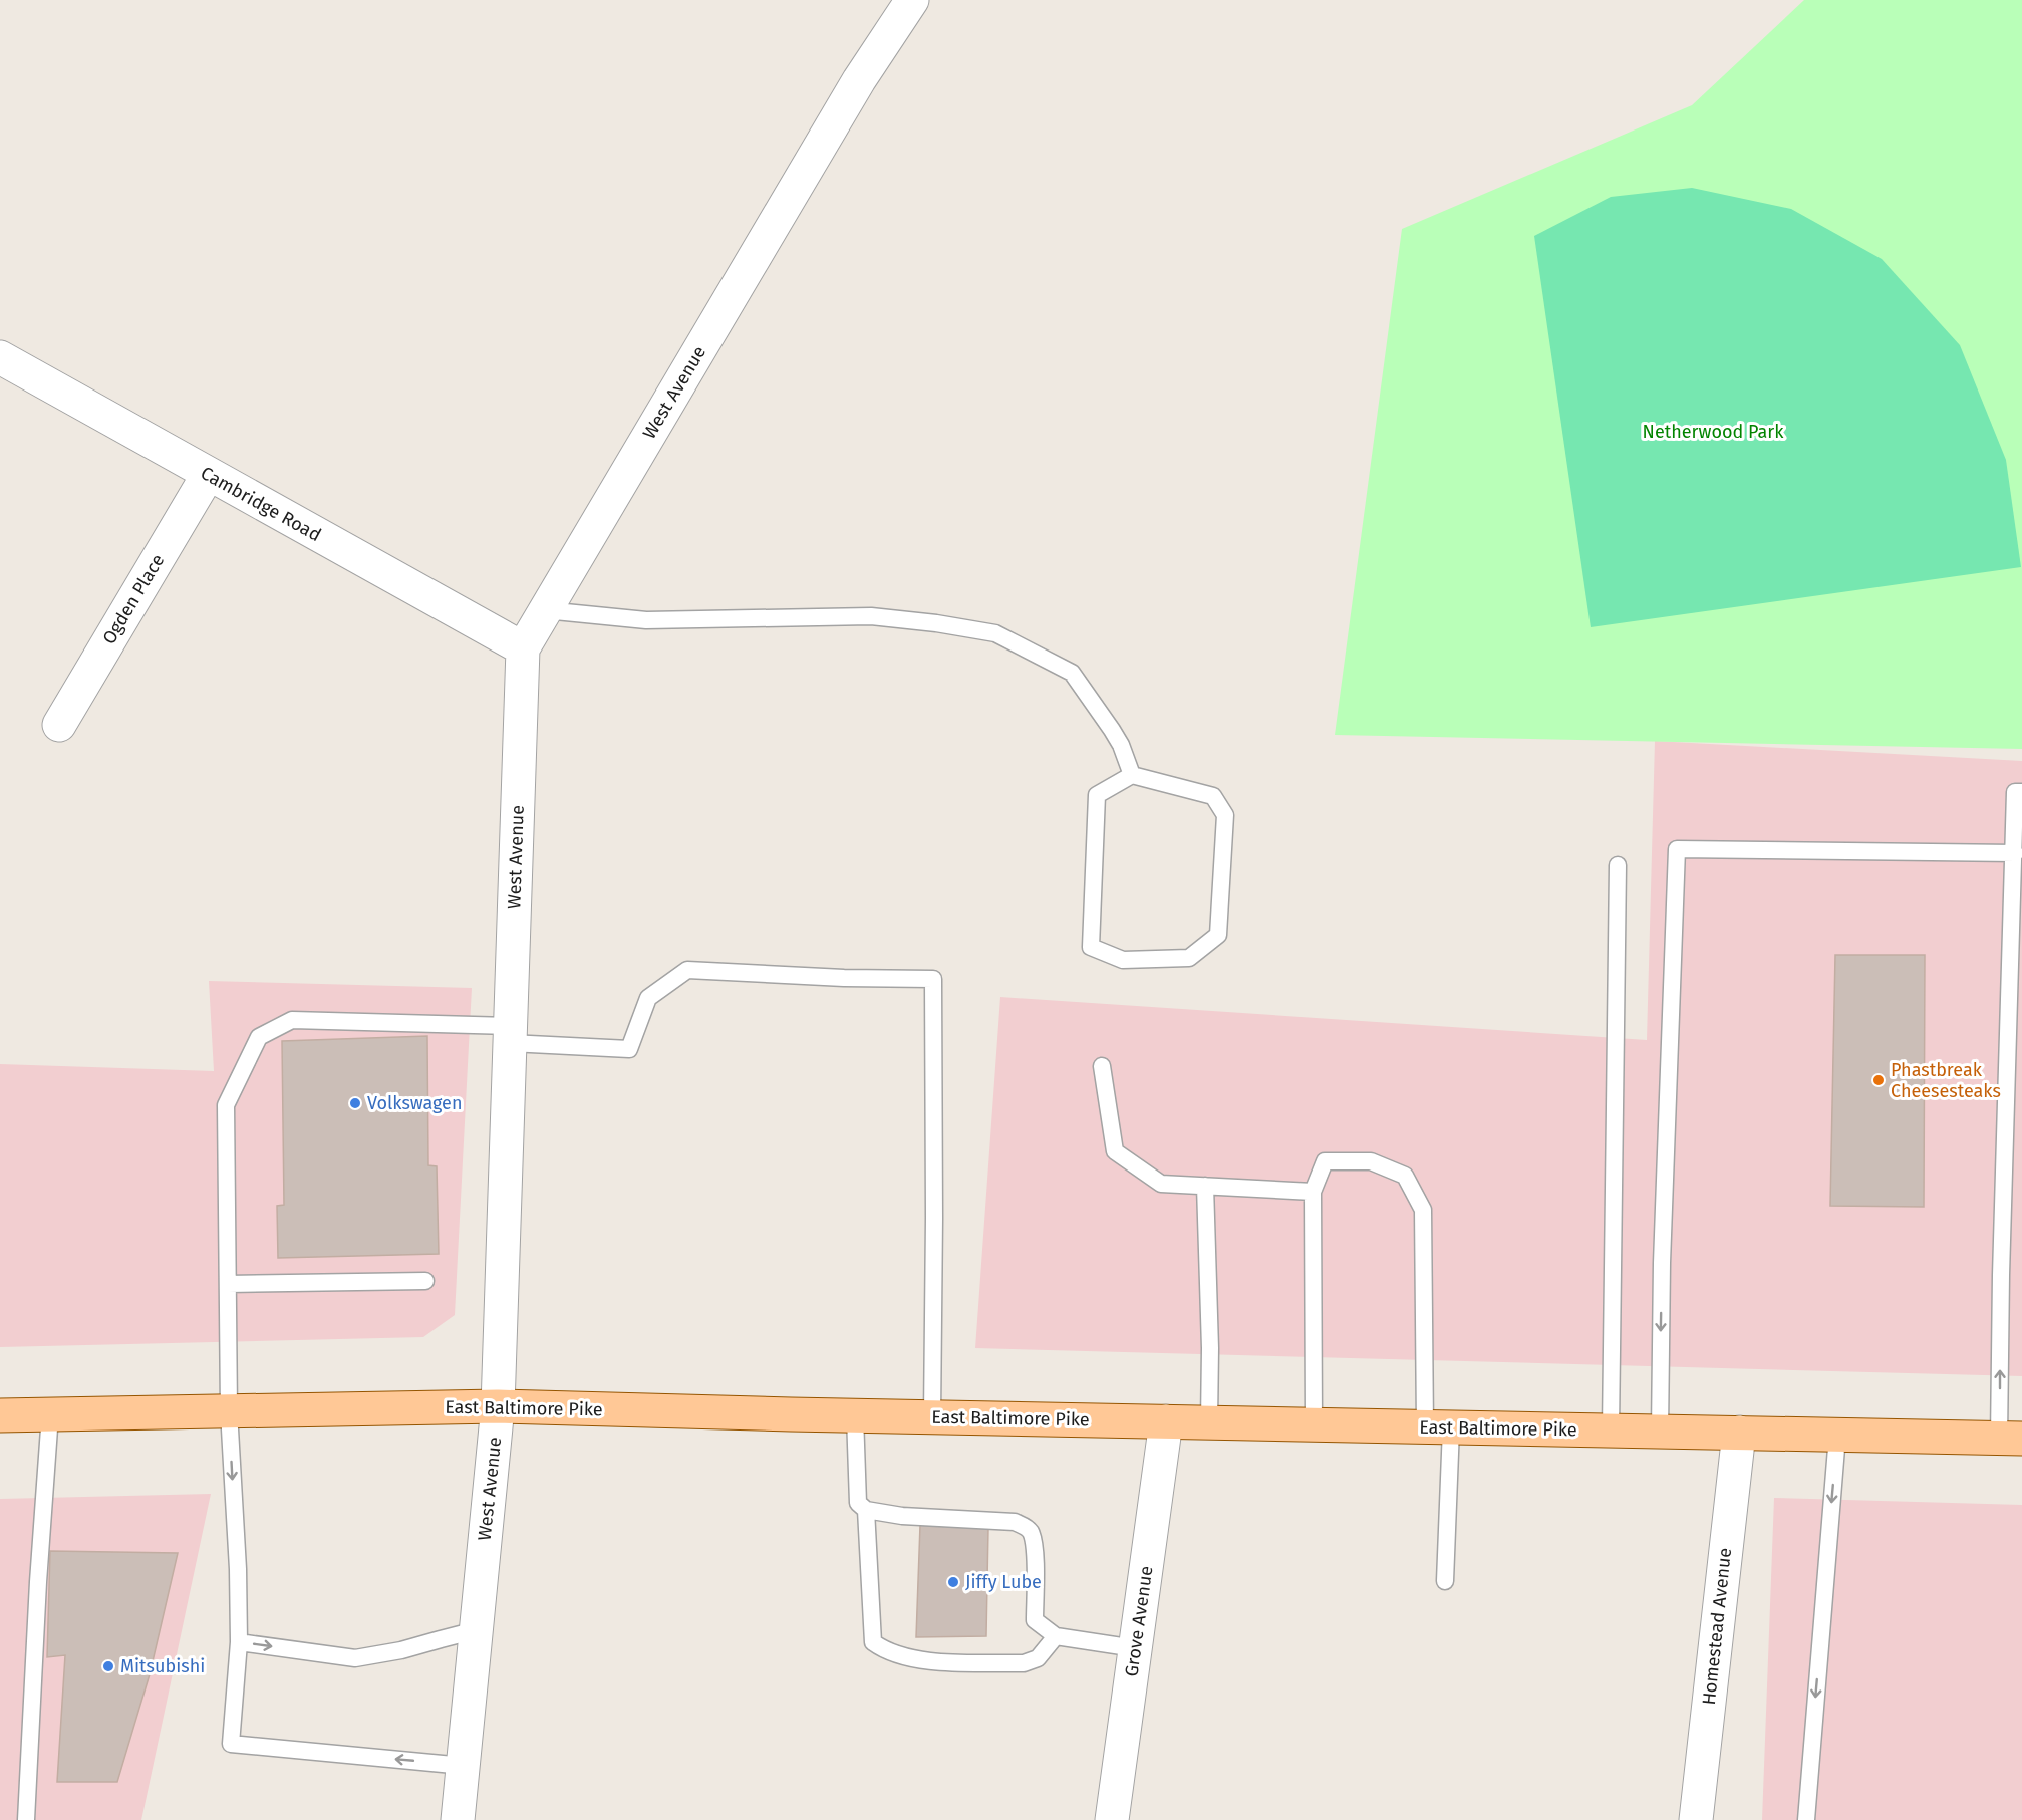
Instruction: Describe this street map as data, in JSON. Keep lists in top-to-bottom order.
{
  "streets": {
    "main road": ["East Baltimore Pike"],
    "street": [
      "West Avenue",
      "Cambridge Road",
      "Ogden Place",
      "Grove Avenue",
      "Homestead Avenue"
    ]
  },
  "crossings": [
    ["West Avenue", "Cambridge Road"],
    ["West Avenue", "East Baltimore Pike"],
    ["Cambridge Road", "Ogden Place"],
    ["East Baltimore Pike", "Grove Avenue"],
    ["East Baltimore Pike", "Homestead Avenue"]
  ],
  "parks": ["Netherwood Park"],
  "places": [
    "Phastbreak Cheesesteaks",
    "Volkswagen",
    "Jiffy Lube",
    "Mitsubishi"
  ]
}
